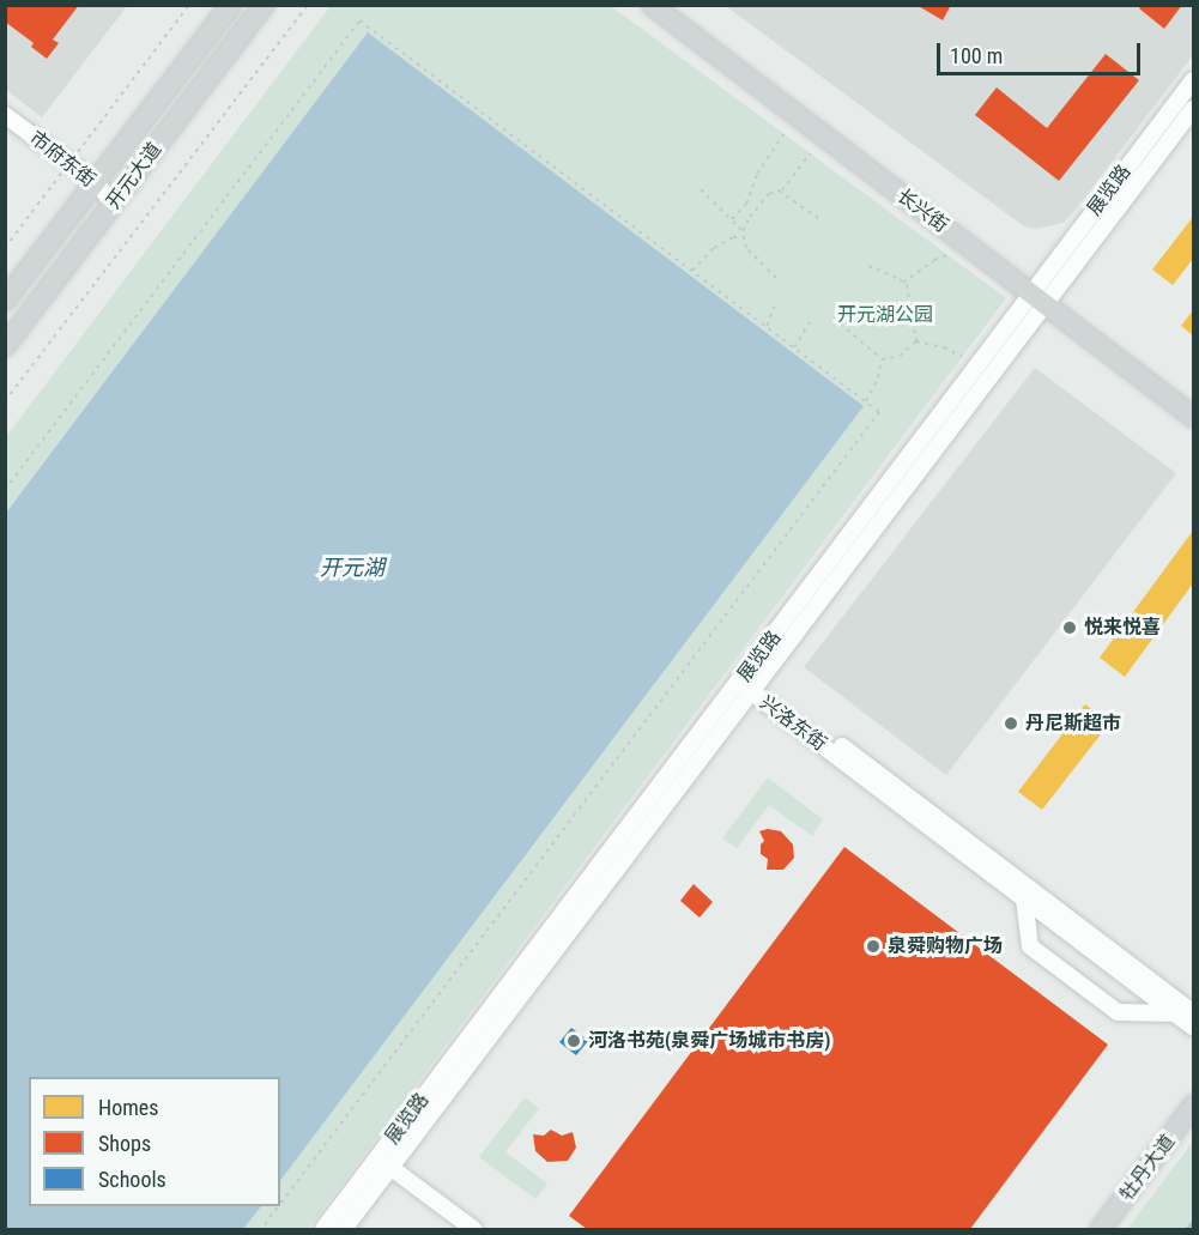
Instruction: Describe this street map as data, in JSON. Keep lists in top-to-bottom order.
{
  "streets": {
    "main road": ["开元大道", "长兴街", "牡丹大道"],
    "street": ["市府东街", "展览路", "兴洛东街"]
  },
  "crossings": [
    ["市府东街", "开元大道"],
    ["展览路", "长兴街"],
    ["展览路", "兴洛东街"]
  ],
  "water": ["开元湖"],
  "parks": ["开元湖公园"],
  "places": [
    "悦来悦喜",
    "丹尼斯超市",
    "泉舜购物广场",
    "河洛书苑(泉舜广场城市书房)"
  ],
  "legend": ["Homes", "Shops", "Schools"],
  "scale_bar": "100 m"
}
